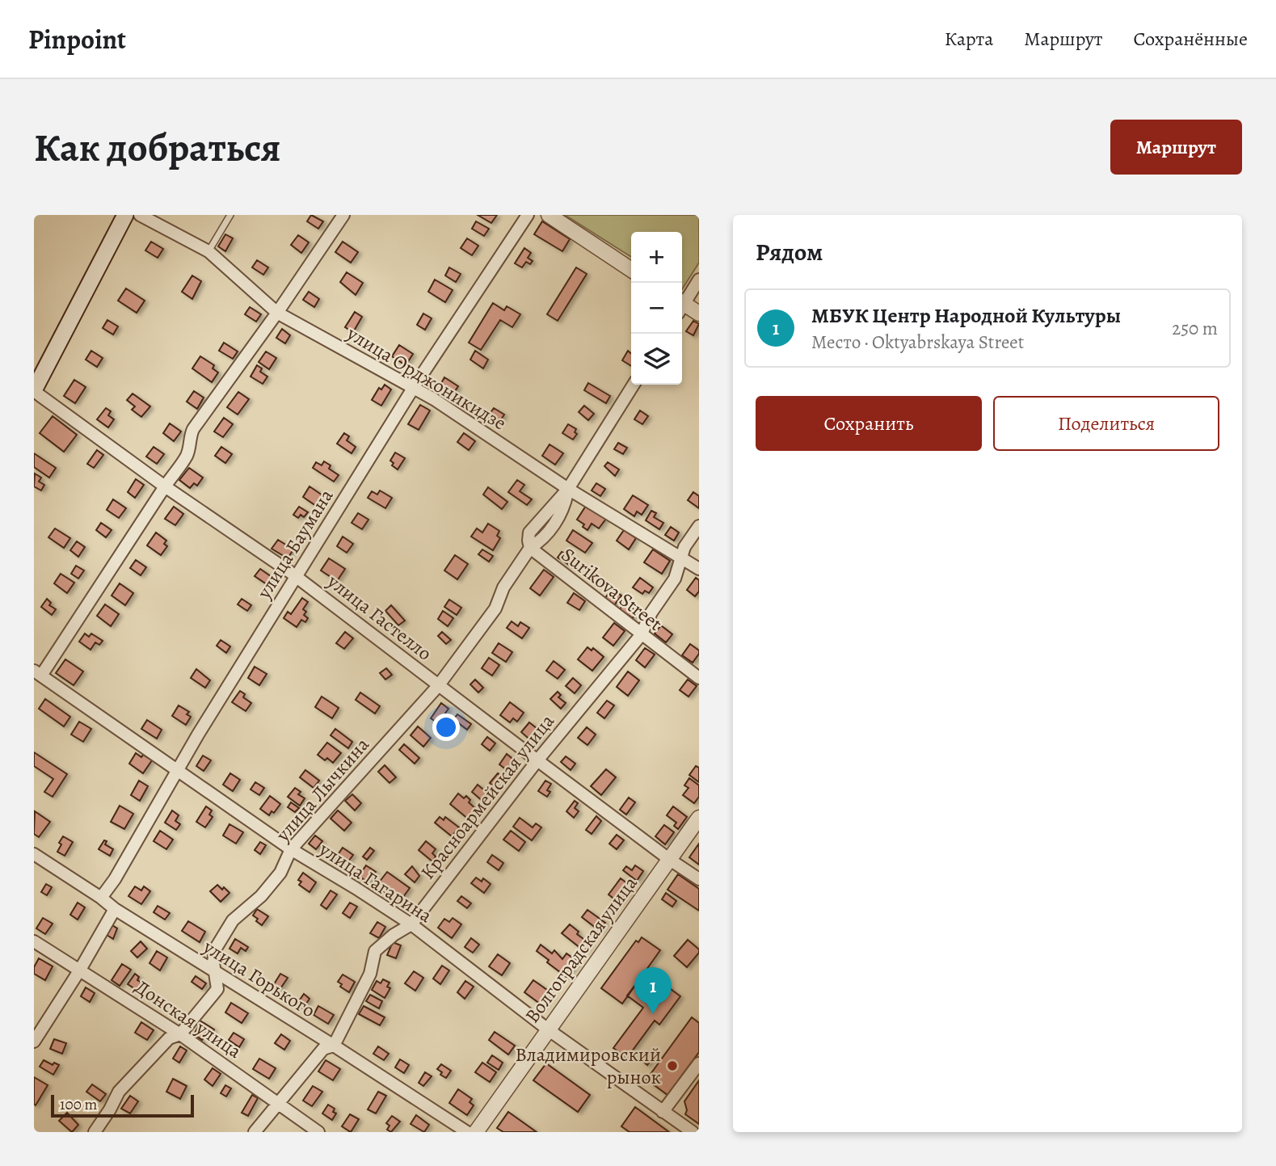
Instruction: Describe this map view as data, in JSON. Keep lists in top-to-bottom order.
{
  "streets": {
    "street": [
      "улица Орджоникидзе",
      "улица Баумана",
      "Surikova Street",
      "улица Гастелло",
      "улица Лычкина",
      "Красноармейская улица",
      "улица Гагарина",
      "Волгоградская улица",
      "улица Горького",
      "Донская улица"
    ]
  },
  "crossings": [
    ["улица Орджоникидзе", "улица Баумана"],
    ["улица Орджоникидзе", "улица Лычкина"],
    ["улица Орджоникидзе", "Красноармейская улица"],
    ["улица Баумана", "улица Гастелло"],
    ["улица Баумана", "улица Гагарина"],
    ["улица Баумана", "улица Горького"],
    ["Surikova Street", "улица Лычкина"],
    ["Surikova Street", "Красноармейская улица"],
    ["улица Гастелло", "улица Лычкина"],
    ["улица Гастелло", "Красноармейская улица"],
    ["улица Гастелло", "Волгоградская улица"],
    ["улица Лычкина", "улица Гагарина"],
    ["улица Лычкина", "улица Горького"],
    ["улица Лычкина", "Донская улица"],
    ["Красноармейская улица", "улица Гагарина"],
    ["Красноармейская улица", "улица Горького"],
    ["Красноармейская улица", "Донская улица"],
    ["улица Гагарина", "Волгоградская улица"]
  ],
  "places": ["Владимировский рынок"],
  "scale_bar": "100 m",
  "page": {
    "header": "Pinpoint",
    "nav": ["Карта", "Маршрут", "Сохранённые"],
    "buttons": [
      "Маршрут",
      ["Сохранить", "Поделиться"]
    ],
    "title": "Как добраться",
    "heading": "Рядом",
    "map_buttons": ["+", "−"],
    "list": [
      {
        "mark": "1",
        "name": "МБУК Центр Народной Культуры",
        "note": "Место · Oktyabrskaya Street",
        "value": "250 m"
      }
    ],
    "pins": "1",
    "scale": "100 m"
  }
}
